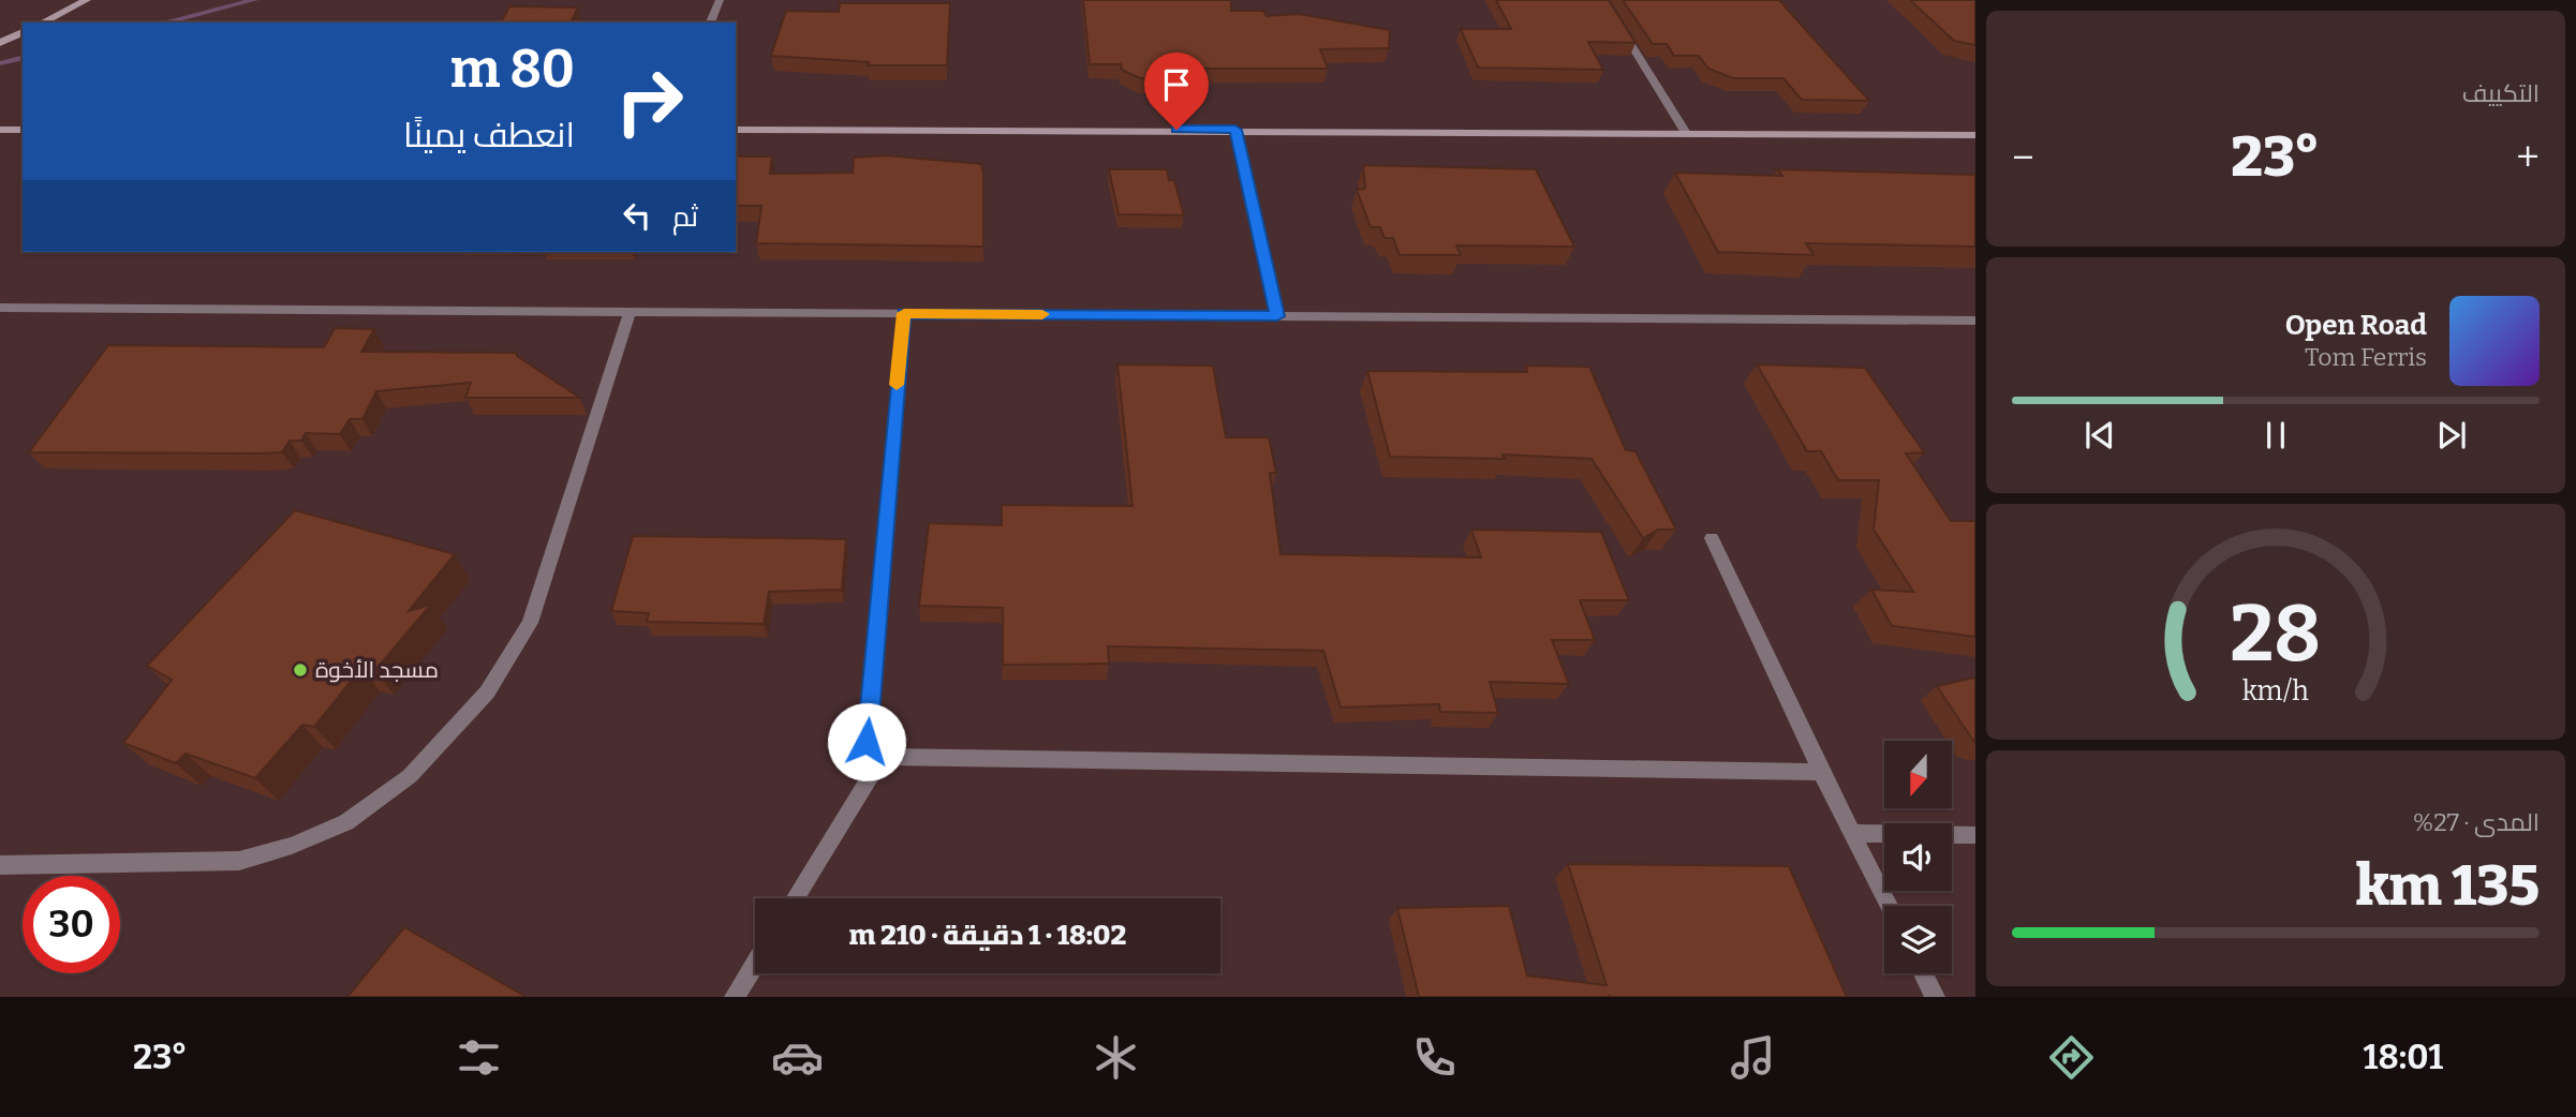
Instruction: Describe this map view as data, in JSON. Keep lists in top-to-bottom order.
{
  "places": ["مسجد الأخوة"],
  "north": "bottom",
  "page": {
    "tile": [
      "التكييف",
      ["المدى · 27%", "135 km"]
    ],
    "turn": ["80 m", "انعطف يمينًا"],
    "heat": ["−", "23°", "+"],
    "then": "ثم",
    "song": ["Open Road", "Tom Ferris"],
    "limit": "30",
    "trip": "18:02 · 1 دقيقة · 210 m",
    "tabs": ["18:01", "23°"],
    "gauge": ["28", "km/h"]
  }
}
